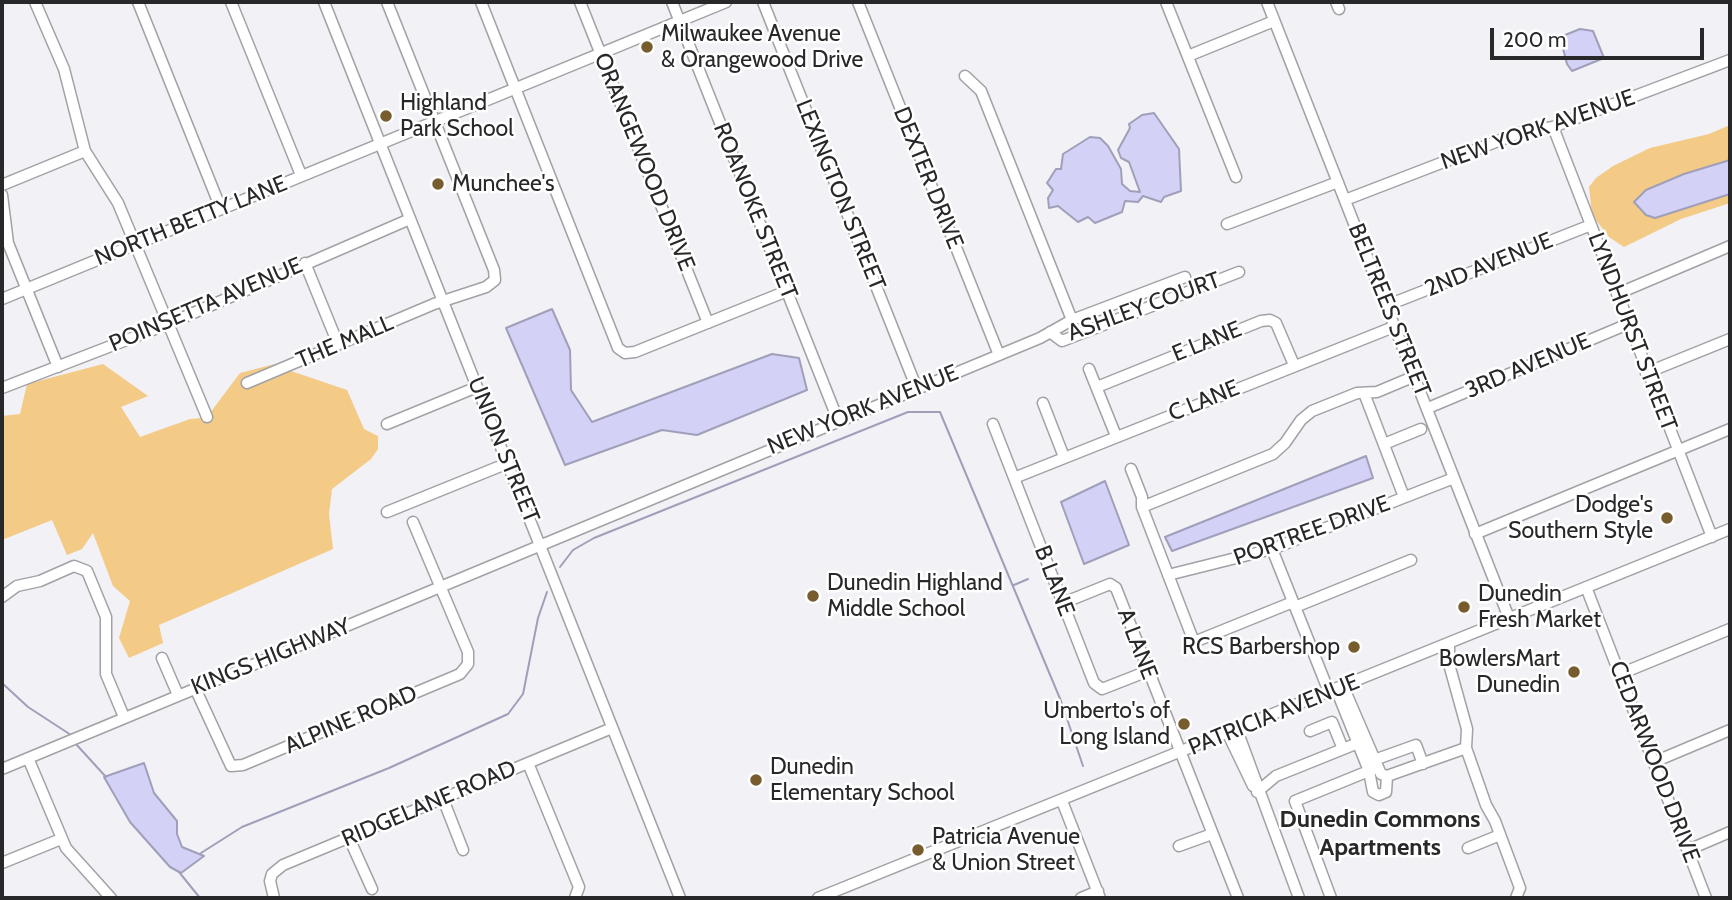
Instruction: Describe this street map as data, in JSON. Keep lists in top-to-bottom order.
{
  "streets": {
    "street": [
      "NEW YORK AVENUE",
      "ORANGEWOOD DRIVE",
      "DEXTER DRIVE",
      "LEXINGTON STREET",
      "ROANOKE STREET",
      "NORTH BETTY LANE",
      "2ND AVENUE",
      "POINSETTA AVENUE",
      "ASHLEY COURT",
      "BELTREES STREET",
      "LYNDHURST STREET",
      "THE MALL",
      "E LANE",
      "3RD AVENUE",
      "C LANE",
      "UNION STREET",
      "PORTREE DRIVE",
      "B LANE",
      "A LANE",
      "KINGS HIGHWAY",
      "PATRICIA AVENUE",
      "ALPINE ROAD",
      "CEDARWOOD DRIVE",
      "RIDGELANE ROAD"
    ]
  },
  "crossings": [
    ["NEW YORK AVENUE", "DEXTER DRIVE"],
    ["NEW YORK AVENUE", "LEXINGTON STREET"],
    ["NEW YORK AVENUE", "ROANOKE STREET"],
    ["NEW YORK AVENUE", "ASHLEY COURT"],
    ["NEW YORK AVENUE", "BELTREES STREET"],
    ["NEW YORK AVENUE", "LYNDHURST STREET"],
    ["NEW YORK AVENUE", "UNION STREET"],
    ["NEW YORK AVENUE", "KINGS HIGHWAY"],
    ["ORANGEWOOD DRIVE", "NORTH BETTY LANE"],
    ["ROANOKE STREET", "NORTH BETTY LANE"],
    ["NORTH BETTY LANE", "THE MALL"],
    ["NORTH BETTY LANE", "UNION STREET"],
    ["2ND AVENUE", "BELTREES STREET"],
    ["2ND AVENUE", "LYNDHURST STREET"],
    ["POINSETTA AVENUE", "UNION STREET"],
    ["BELTREES STREET", "3RD AVENUE"],
    ["BELTREES STREET", "C LANE"],
    ["BELTREES STREET", "PORTREE DRIVE"],
    ["BELTREES STREET", "PATRICIA AVENUE"],
    ["LYNDHURST STREET", "3RD AVENUE"],
    ["LYNDHURST STREET", "PATRICIA AVENUE"],
    ["THE MALL", "UNION STREET"],
    ["E LANE", "C LANE"],
    ["C LANE", "B LANE"],
    ["UNION STREET", "KINGS HIGHWAY"],
    ["UNION STREET", "RIDGELANE ROAD"],
    ["B LANE", "A LANE"],
    ["A LANE", "PATRICIA AVENUE"],
    ["KINGS HIGHWAY", "ALPINE ROAD"],
    ["PATRICIA AVENUE", "CEDARWOOD DRIVE"]
  ],
  "districts": ["Dunedin Commons Apartments"],
  "places": [
    "Milwaukee Avenue & Orangewood Drive",
    "Highland Park School",
    "Munchee's",
    "Dodge's Southern Style",
    "Dunedin Highland Middle School",
    "Dunedin Fresh Market",
    "RCS Barbershop",
    "BowlersMart Dunedin",
    "Umberto's of Long Island",
    "Dunedin Elementary School",
    "Patricia Avenue & Union Street"
  ],
  "scale_bar": "200 m"
}
